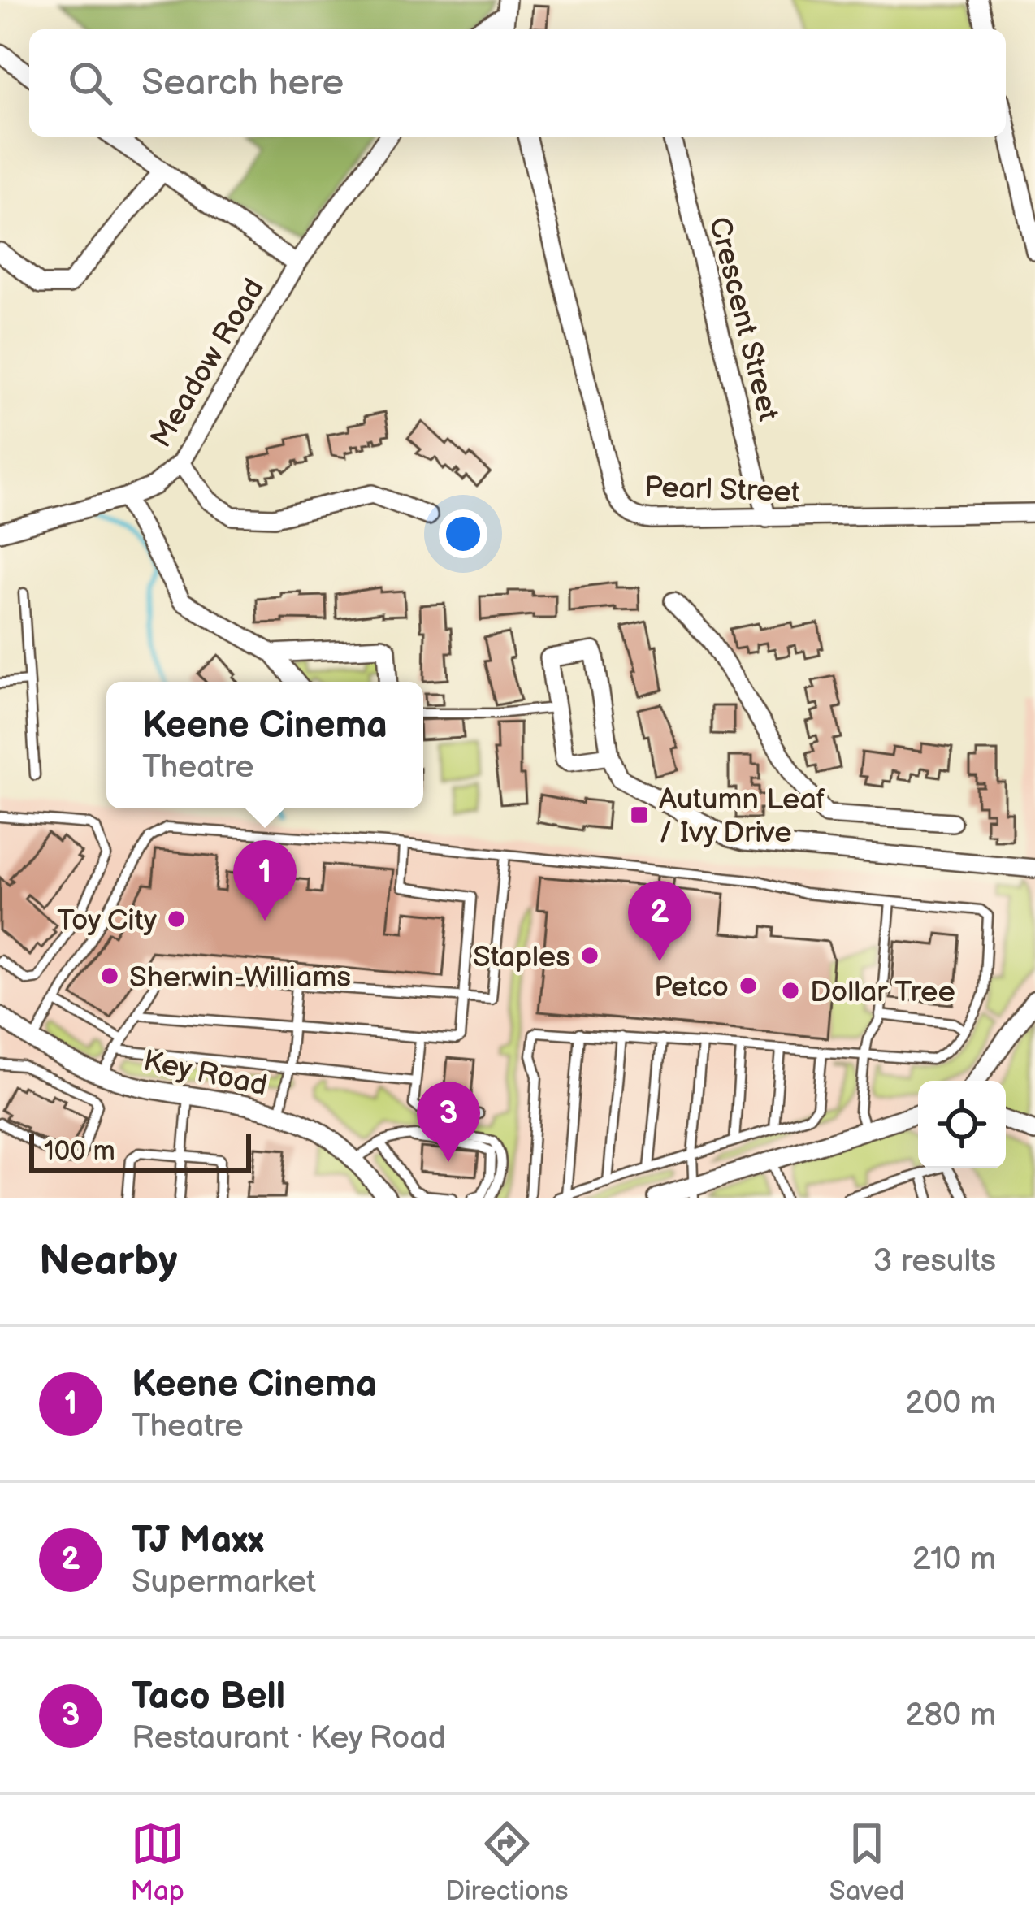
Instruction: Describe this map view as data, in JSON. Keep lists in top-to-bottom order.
{
  "streets": {
    "street": [
      "Crescent Street",
      "Meadow Road",
      "Pearl Street",
      "Key Road"
    ]
  },
  "crossings": [
    ["Crescent Street", "Pearl Street"]
  ],
  "places": {
    "transit": ["Autumn Leaf / Ivy Drive"],
    "other": [
      "Toy City",
      "Staples",
      "Sherwin-Williams",
      "Petco",
      "Dollar Tree"
    ]
  },
  "scale_bar": "100 m",
  "page": {
    "search": "Search here",
    "popup": ["Keene Cinema", "Theatre"],
    "pins": ["1", "2", "3"],
    "scale": "100 m",
    "heading": ["Nearby", "3 results"],
    "list": [
      {
        "mark": "1",
        "name": "Keene Cinema",
        "note": "Theatre",
        "value": "200 m"
      },
      {
        "mark": "2",
        "name": "TJ Maxx",
        "note": "Supermarket",
        "value": "210 m"
      },
      {
        "mark": "3",
        "name": "Taco Bell",
        "note": "Restaurant · Key Road",
        "value": "280 m"
      }
    ],
    "nav": ["Map", "Directions", "Saved"]
  }
}
